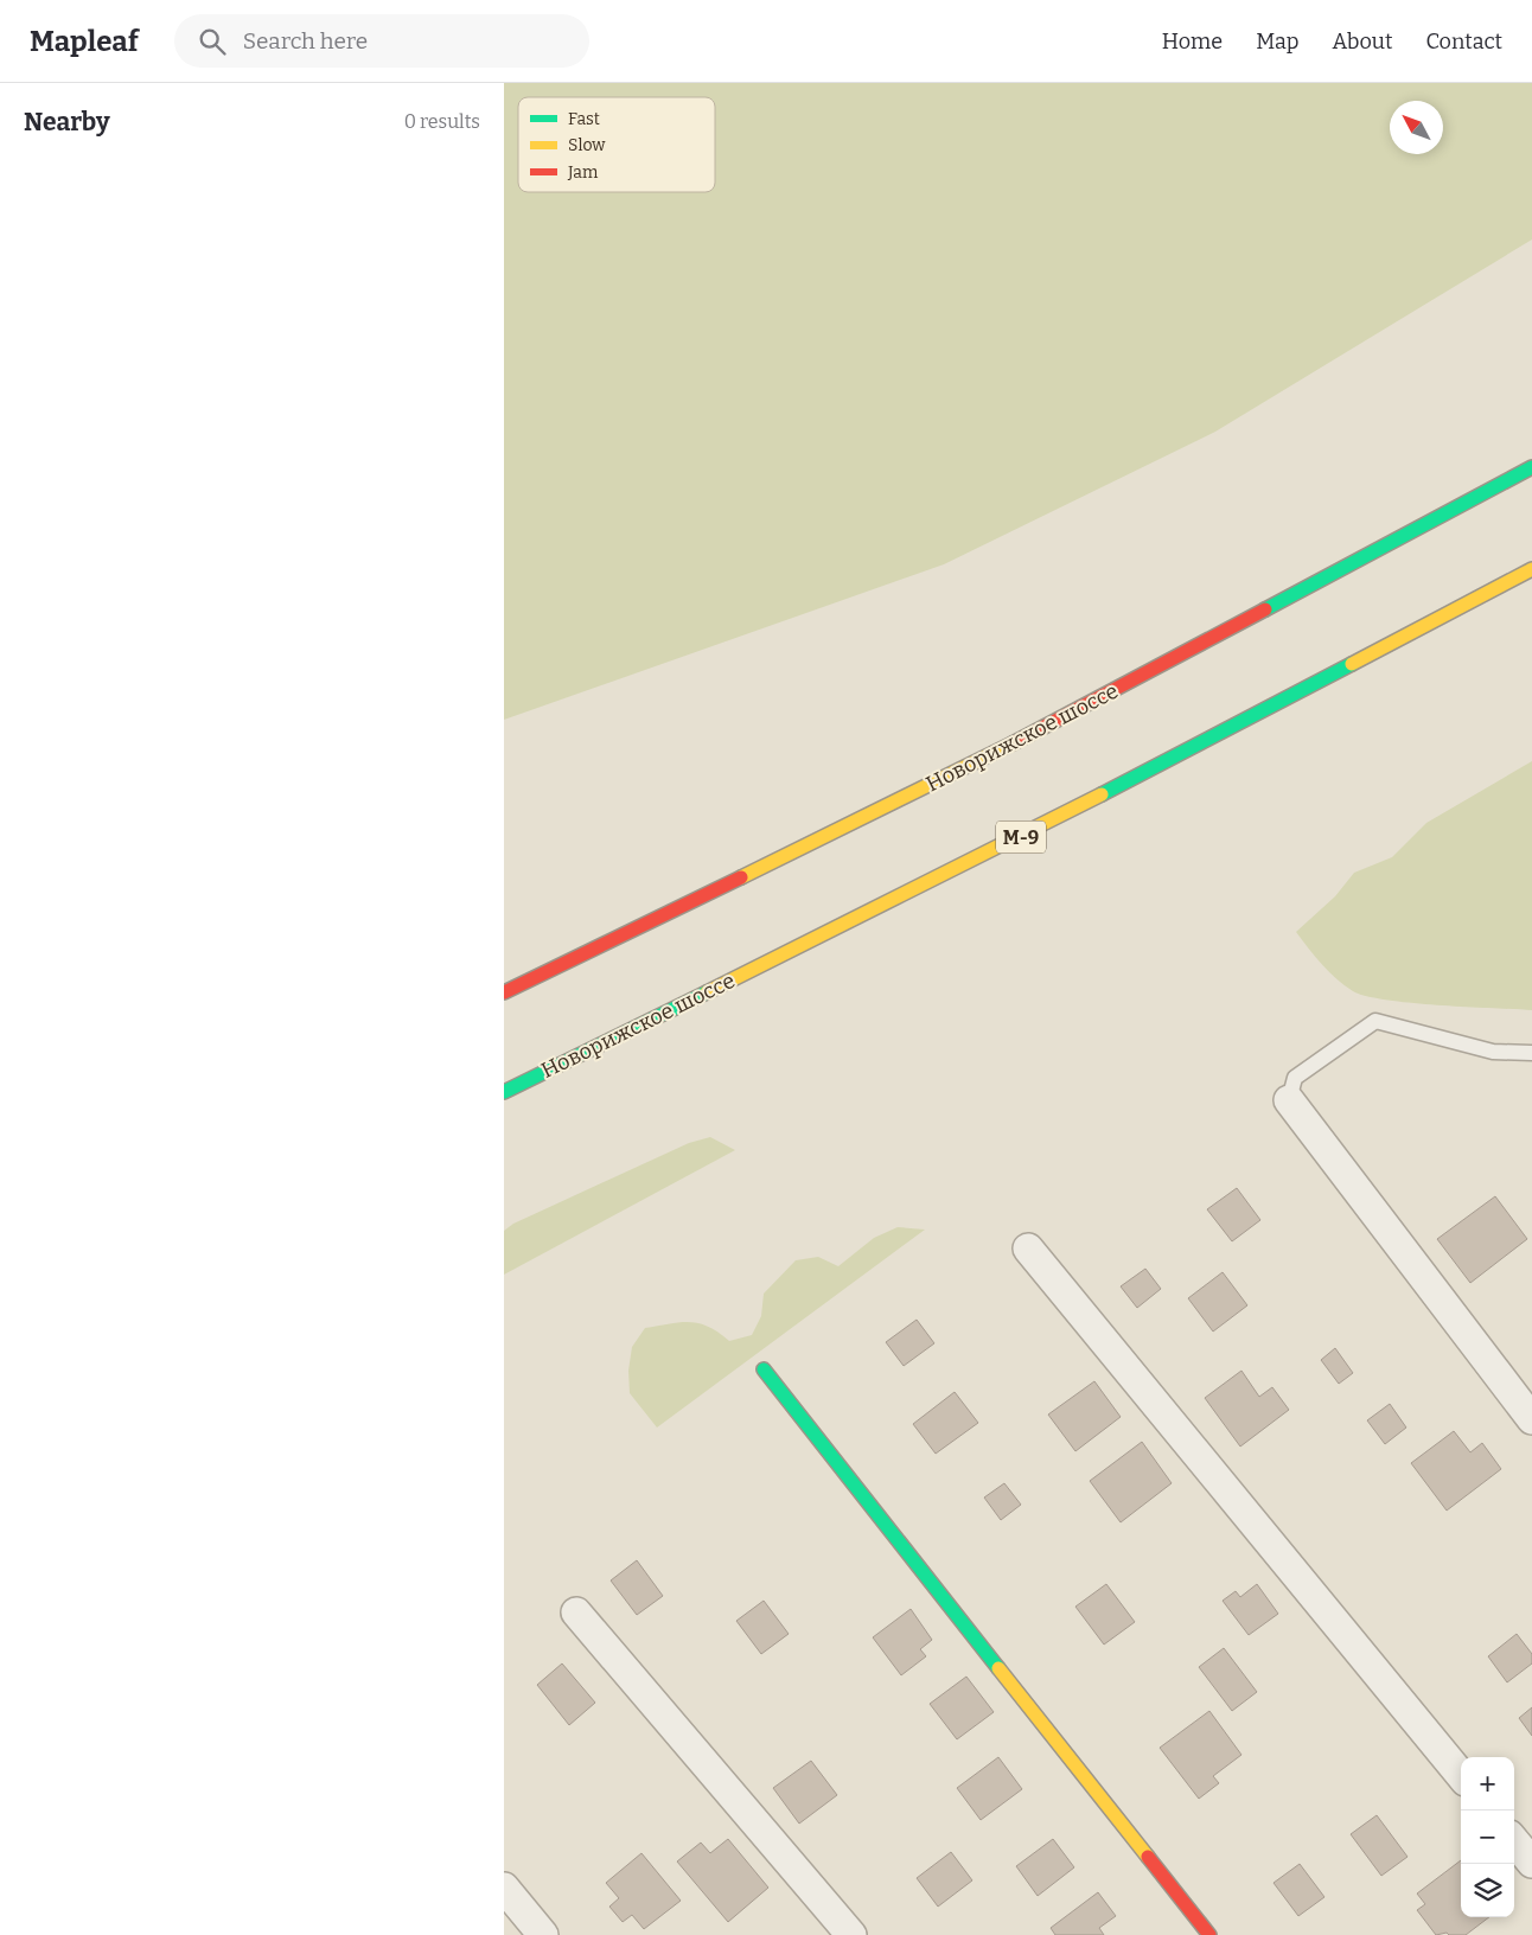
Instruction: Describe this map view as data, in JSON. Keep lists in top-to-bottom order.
{
  "streets": {
    "main road": ["Новорижское шоссе", "М-9"]
  },
  "legend": ["Fast", "Slow", "Jam"],
  "north": "top left",
  "page": {
    "header": "Mapleaf",
    "search": "Search here",
    "nav": [
      "Home",
      "Map",
      "About",
      "Contact"
    ],
    "heading": ["Nearby", "0 results"],
    "map_buttons": ["+", "−"]
  }
}
